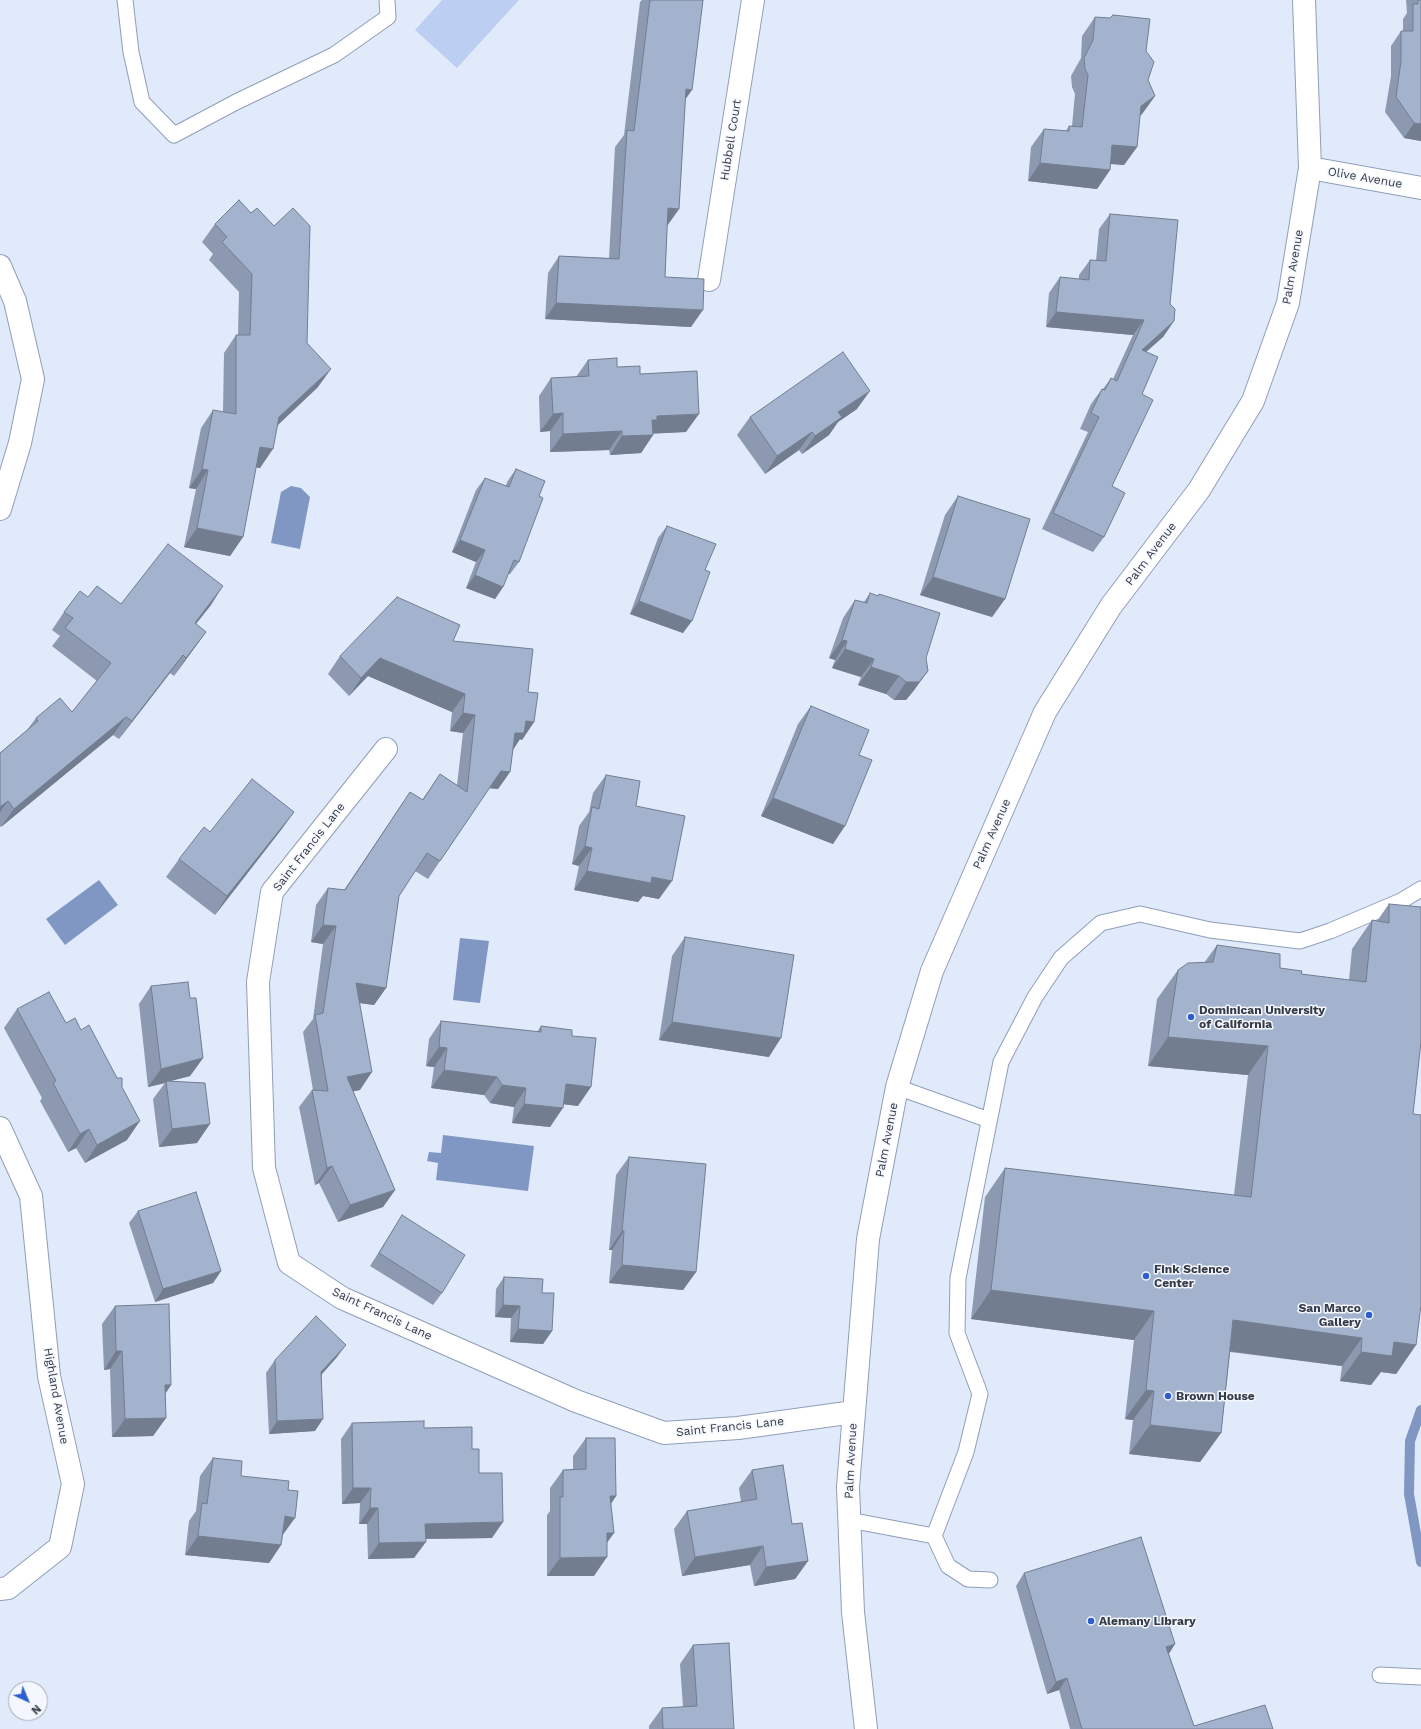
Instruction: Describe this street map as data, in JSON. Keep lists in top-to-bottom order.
{
  "streets": {
    "street": [
      "Hubbell Court",
      "Olive Avenue",
      "Palm Avenue",
      "Saint Francis Lane",
      "Highland Avenue"
    ]
  },
  "crossings": [
    ["Olive Avenue", "Palm Avenue"],
    ["Palm Avenue", "Saint Francis Lane"]
  ],
  "places": [
    "Dominican University of California",
    "Fink Science Center",
    "San Marco Gallery",
    "Brown House",
    "Alemany Library"
  ],
  "north": "bottom right"
}
